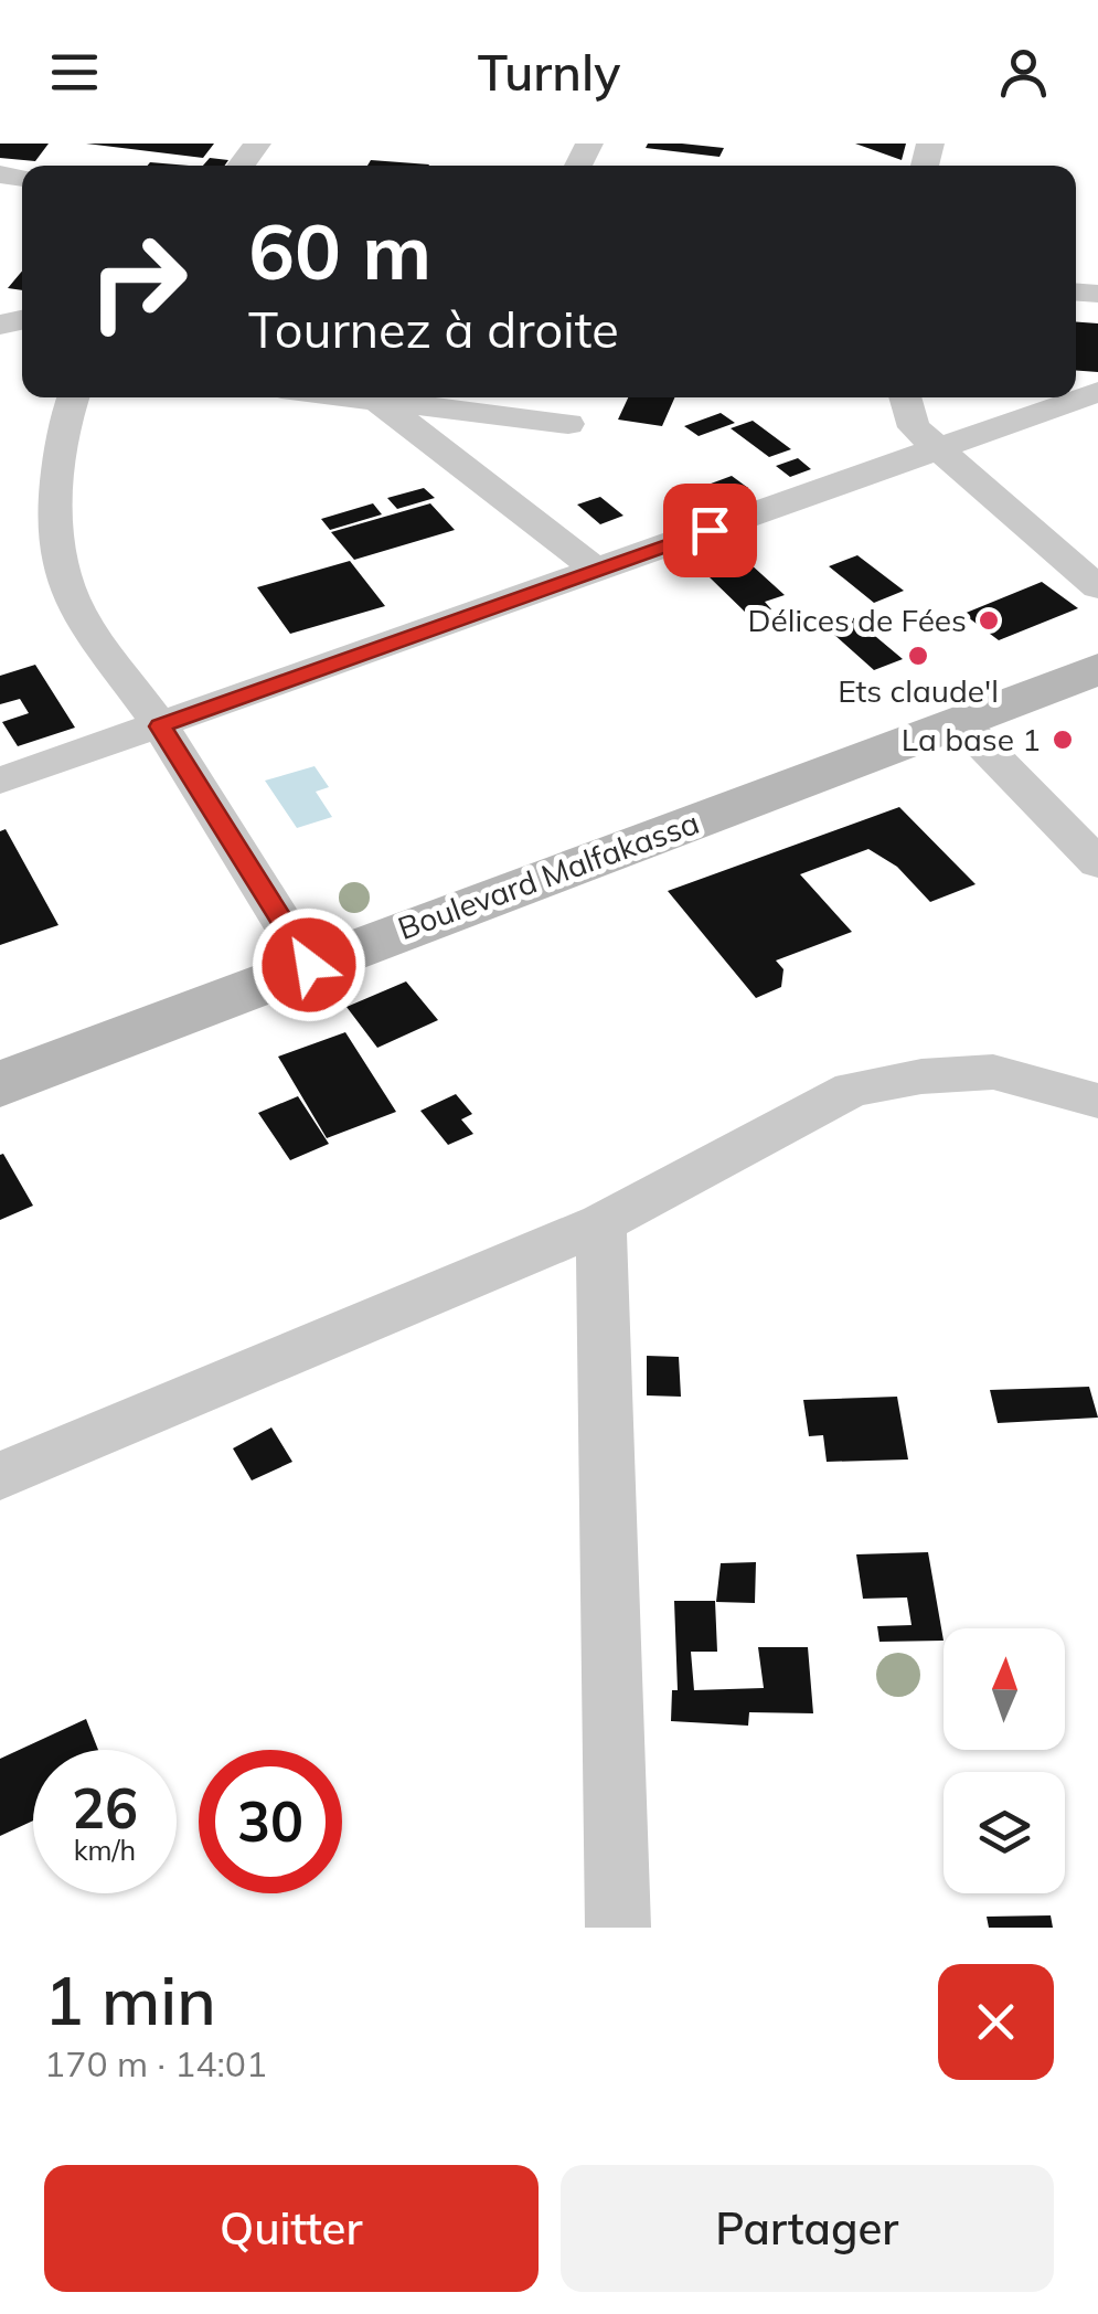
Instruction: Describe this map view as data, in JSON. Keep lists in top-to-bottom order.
{
  "streets": {
    "main road": ["Boulevard Malfakassa"]
  },
  "places": ["Délices de Fées", "Ets claude'l", "La base 1"],
  "north": "top",
  "page": {
    "header": "Turnly",
    "turn": ["60 m", "Tournez à droite"],
    "speed": "26 km/h",
    "limit": "30",
    "heading": ["1 min", "170 m · 14:01"],
    "buttons": ["Quitter", "Partager"]
  }
}
